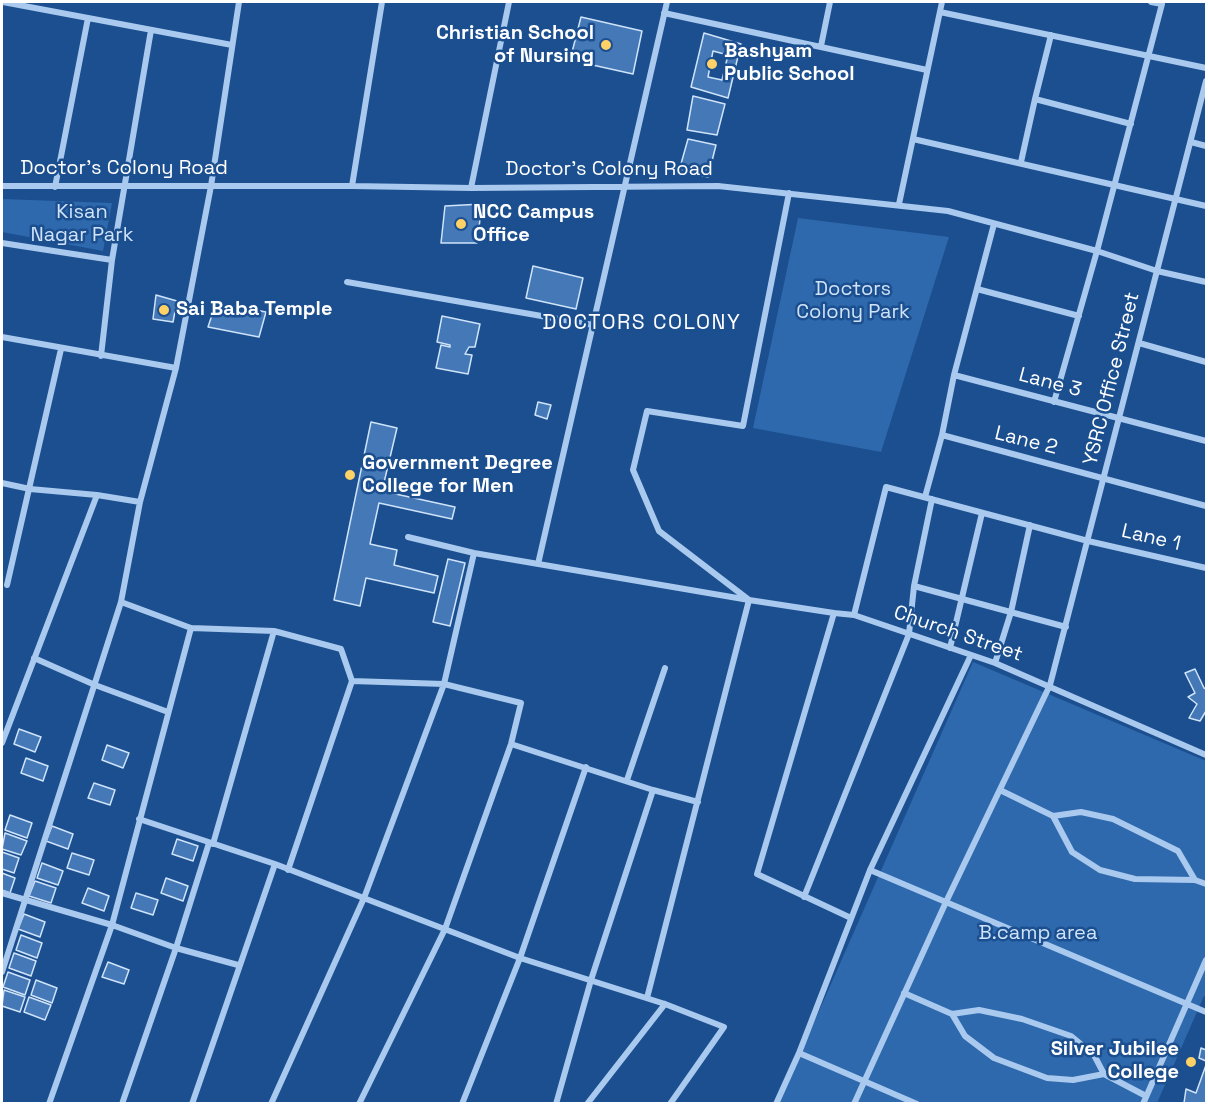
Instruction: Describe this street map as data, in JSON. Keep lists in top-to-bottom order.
{
  "streets": {
    "street": [
      "Doctor's Colony Road",
      "YSRC Office Street",
      "Lane 3",
      "Lane 2",
      "Lane 1",
      "Church Street"
    ]
  },
  "crossings": [
    ["Doctor's Colony Road", "YSRC Office Street"],
    ["YSRC Office Street", "Lane 3"],
    ["YSRC Office Street", "Lane 2"],
    ["YSRC Office Street", "Lane 1"],
    ["YSRC Office Street", "Church Street"],
    ["Lane 1", "Church Street"]
  ],
  "districts": ["DOCTORS COLONY"],
  "parks": ["Kisan Nagar Park", "Doctors Colony Park", "B.camp area"],
  "places": [
    "Christian School of Nursing",
    "Bashyam Public School",
    "NCC Campus Office",
    "Sai Baba Temple",
    "Government Degree College for Men",
    "Silver Jubilee College"
  ]
}
